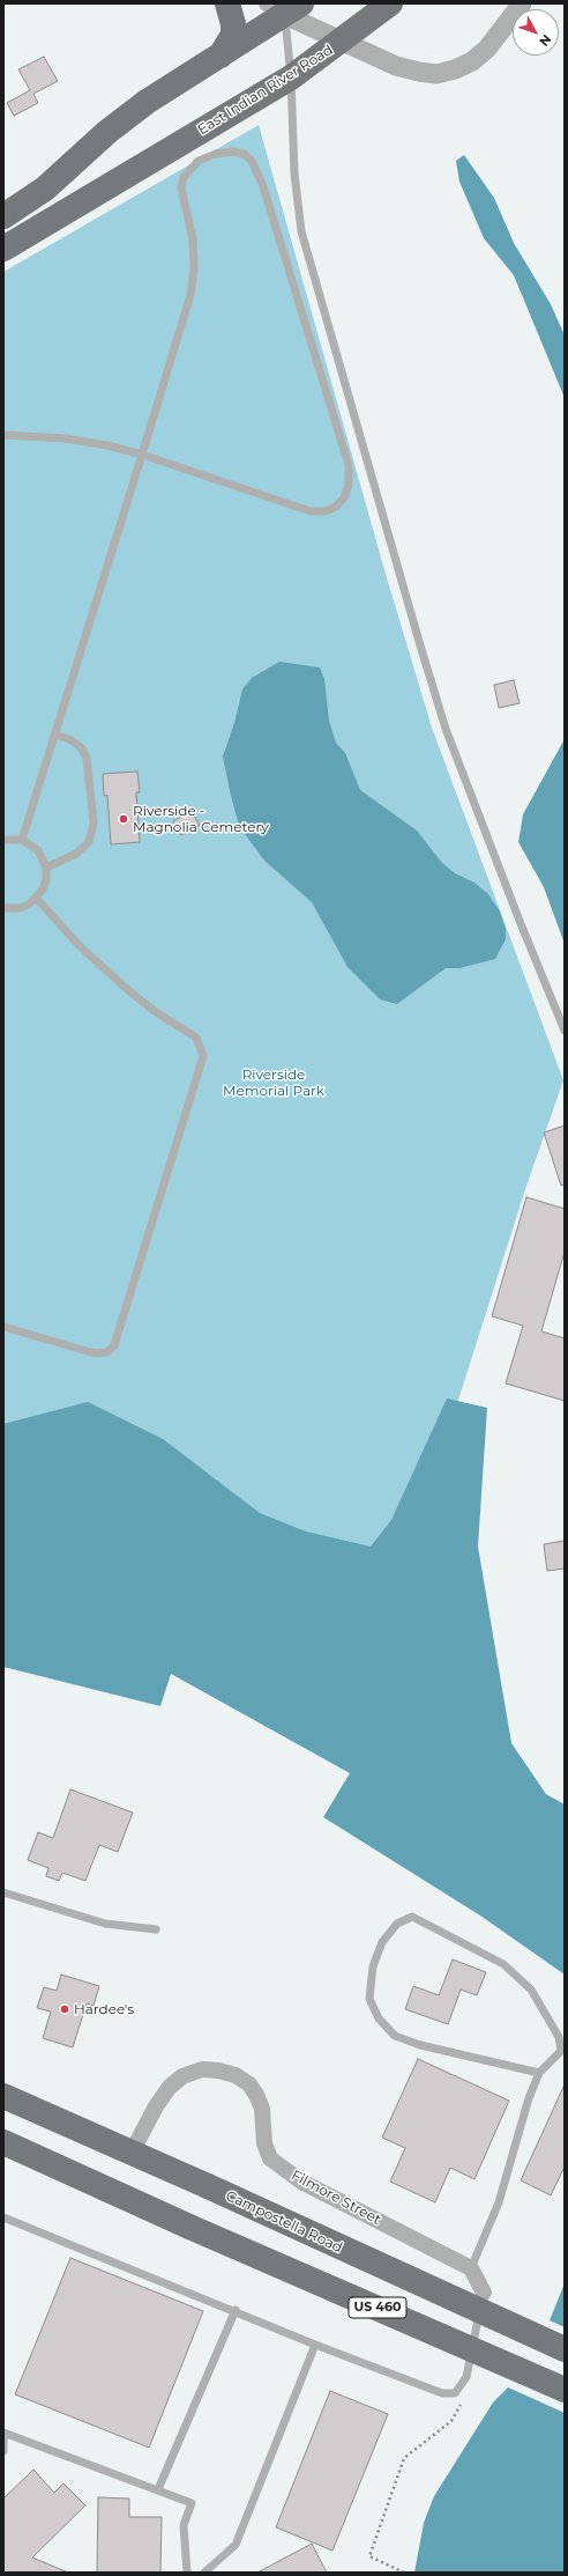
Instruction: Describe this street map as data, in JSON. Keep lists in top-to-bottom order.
{
  "streets": {
    "main road": ["East Indian River Road", "Campostella Road", "US 460"],
    "street": ["Filmore Street"]
  },
  "crossings": [
    ["Filmore Street", "Campostella Road"]
  ],
  "parks": ["Riverside Memorial Park"],
  "places": ["Riverside - Magnolia Cemetery", "Hardee's"],
  "north": "bottom right"
}
